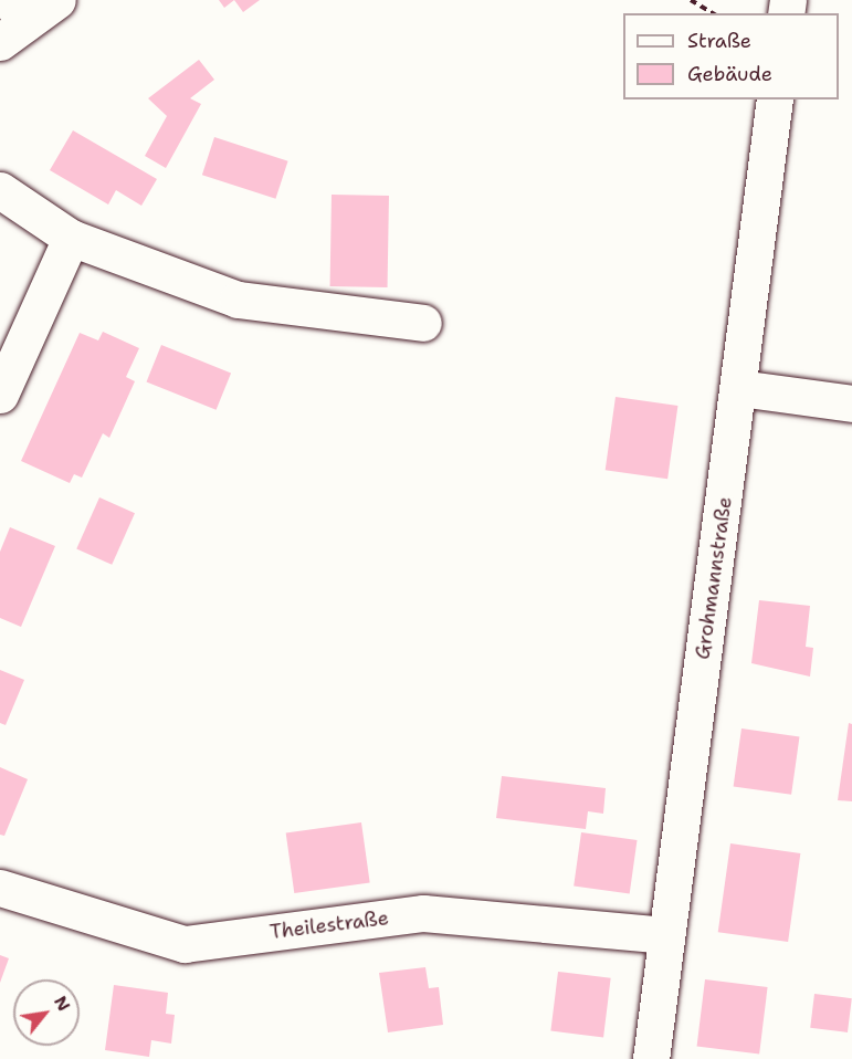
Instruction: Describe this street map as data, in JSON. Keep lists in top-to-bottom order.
{
  "streets": {
    "street": ["Grohmannstraße", "Theilestraße"]
  },
  "crossings": [
    ["Grohmannstraße", "Theilestraße"]
  ],
  "legend": ["Straße", "Gebäude"],
  "north": "top right"
}
